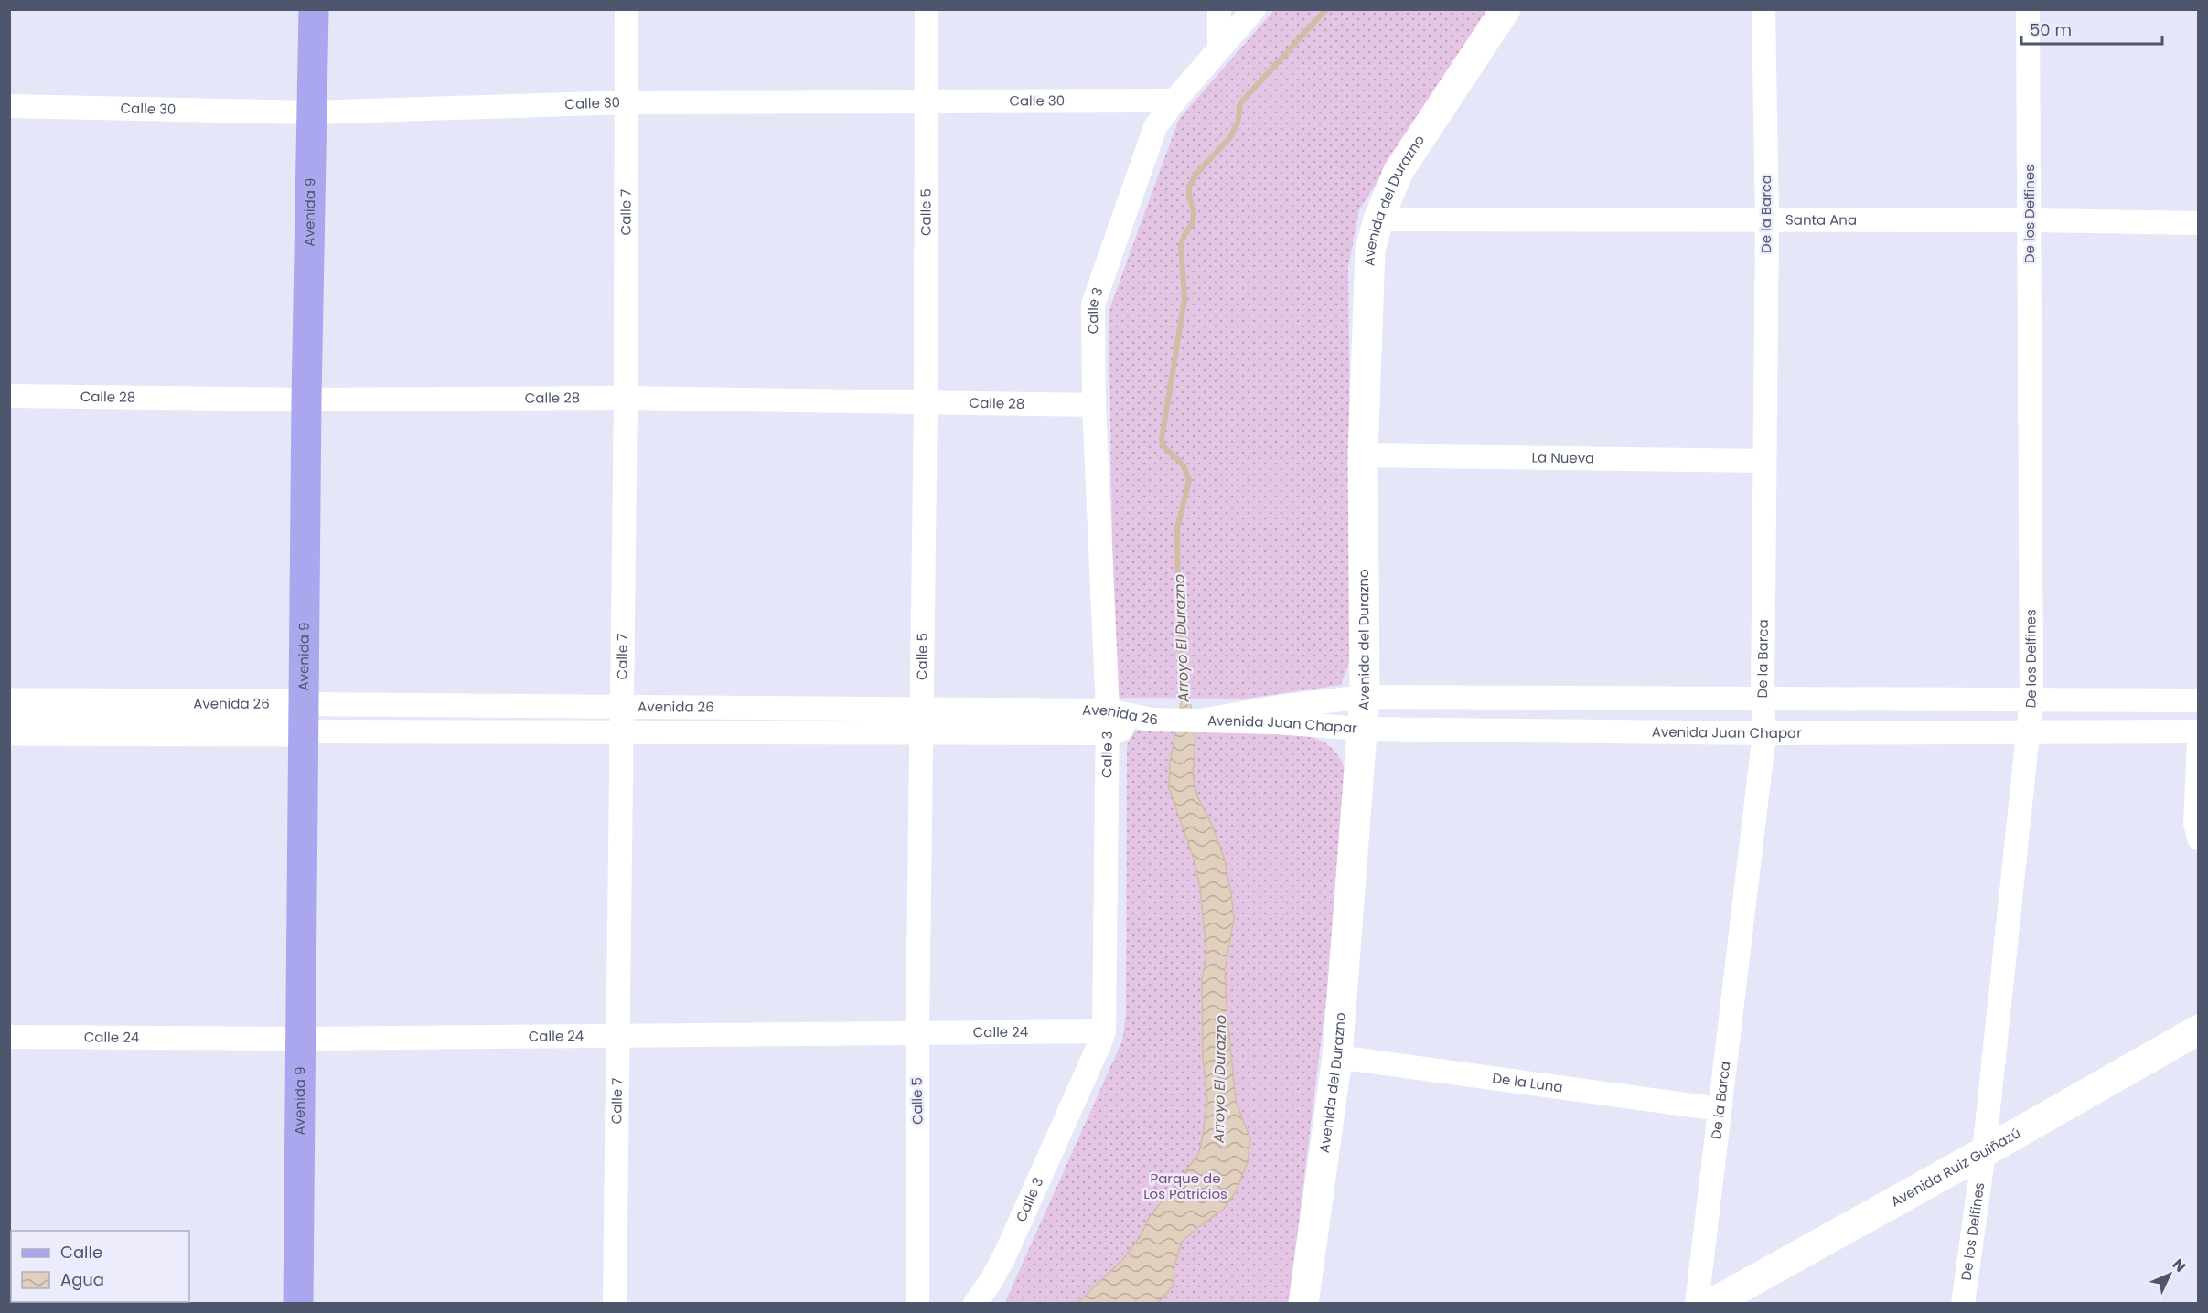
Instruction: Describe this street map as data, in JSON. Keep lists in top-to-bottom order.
{
  "streets": {
    "main road": [
      "Avenida del Durazno",
      "Avenida 9",
      "Avenida 26",
      "Avenida Ruiz Guiñazú"
    ],
    "street": [
      "Calle 30",
      "Calle 7",
      "Calle 5",
      "De la Barca",
      "De los Delfines",
      "Santa Ana",
      "Calle 3",
      "Calle 28",
      "La Nueva",
      "Avenida Juan Chapar",
      "Calle 24",
      "De la Luna"
    ]
  },
  "crossings": [
    ["Calle 30", "Avenida 9"],
    ["Calle 30", "Calle 7"],
    ["Calle 30", "Calle 5"],
    ["Calle 30", "Calle 3"],
    ["Avenida del Durazno", "Santa Ana"],
    ["Avenida del Durazno", "La Nueva"],
    ["Avenida del Durazno", "Avenida Juan Chapar"],
    ["Avenida del Durazno", "De la Luna"],
    ["Avenida 9", "Calle 28"],
    ["Avenida 9", "Avenida 26"],
    ["Avenida 9", "Calle 24"],
    ["Calle 7", "Calle 28"],
    ["Calle 7", "Avenida 26"],
    ["Calle 7", "Calle 24"],
    ["Calle 5", "Calle 28"],
    ["Calle 5", "Avenida 26"],
    ["Calle 5", "Calle 24"],
    ["De la Barca", "Santa Ana"],
    ["De la Barca", "La Nueva"],
    ["De la Barca", "Avenida Juan Chapar"],
    ["De la Barca", "De la Luna"],
    ["De los Delfines", "Santa Ana"],
    ["De los Delfines", "Avenida Juan Chapar"],
    ["De los Delfines", "Avenida Ruiz Guiñazú"],
    ["Calle 3", "Calle 28"],
    ["Calle 3", "Avenida 26"],
    ["Calle 3", "Calle 24"],
    ["Avenida 26", "Avenida Juan Chapar"]
  ],
  "water": ["Arroyo El Durazno"],
  "parks": ["Parque de Los Patricios"],
  "legend": ["Calle", "Agua"],
  "scale_bar": "50 m",
  "north": "top right"
}
